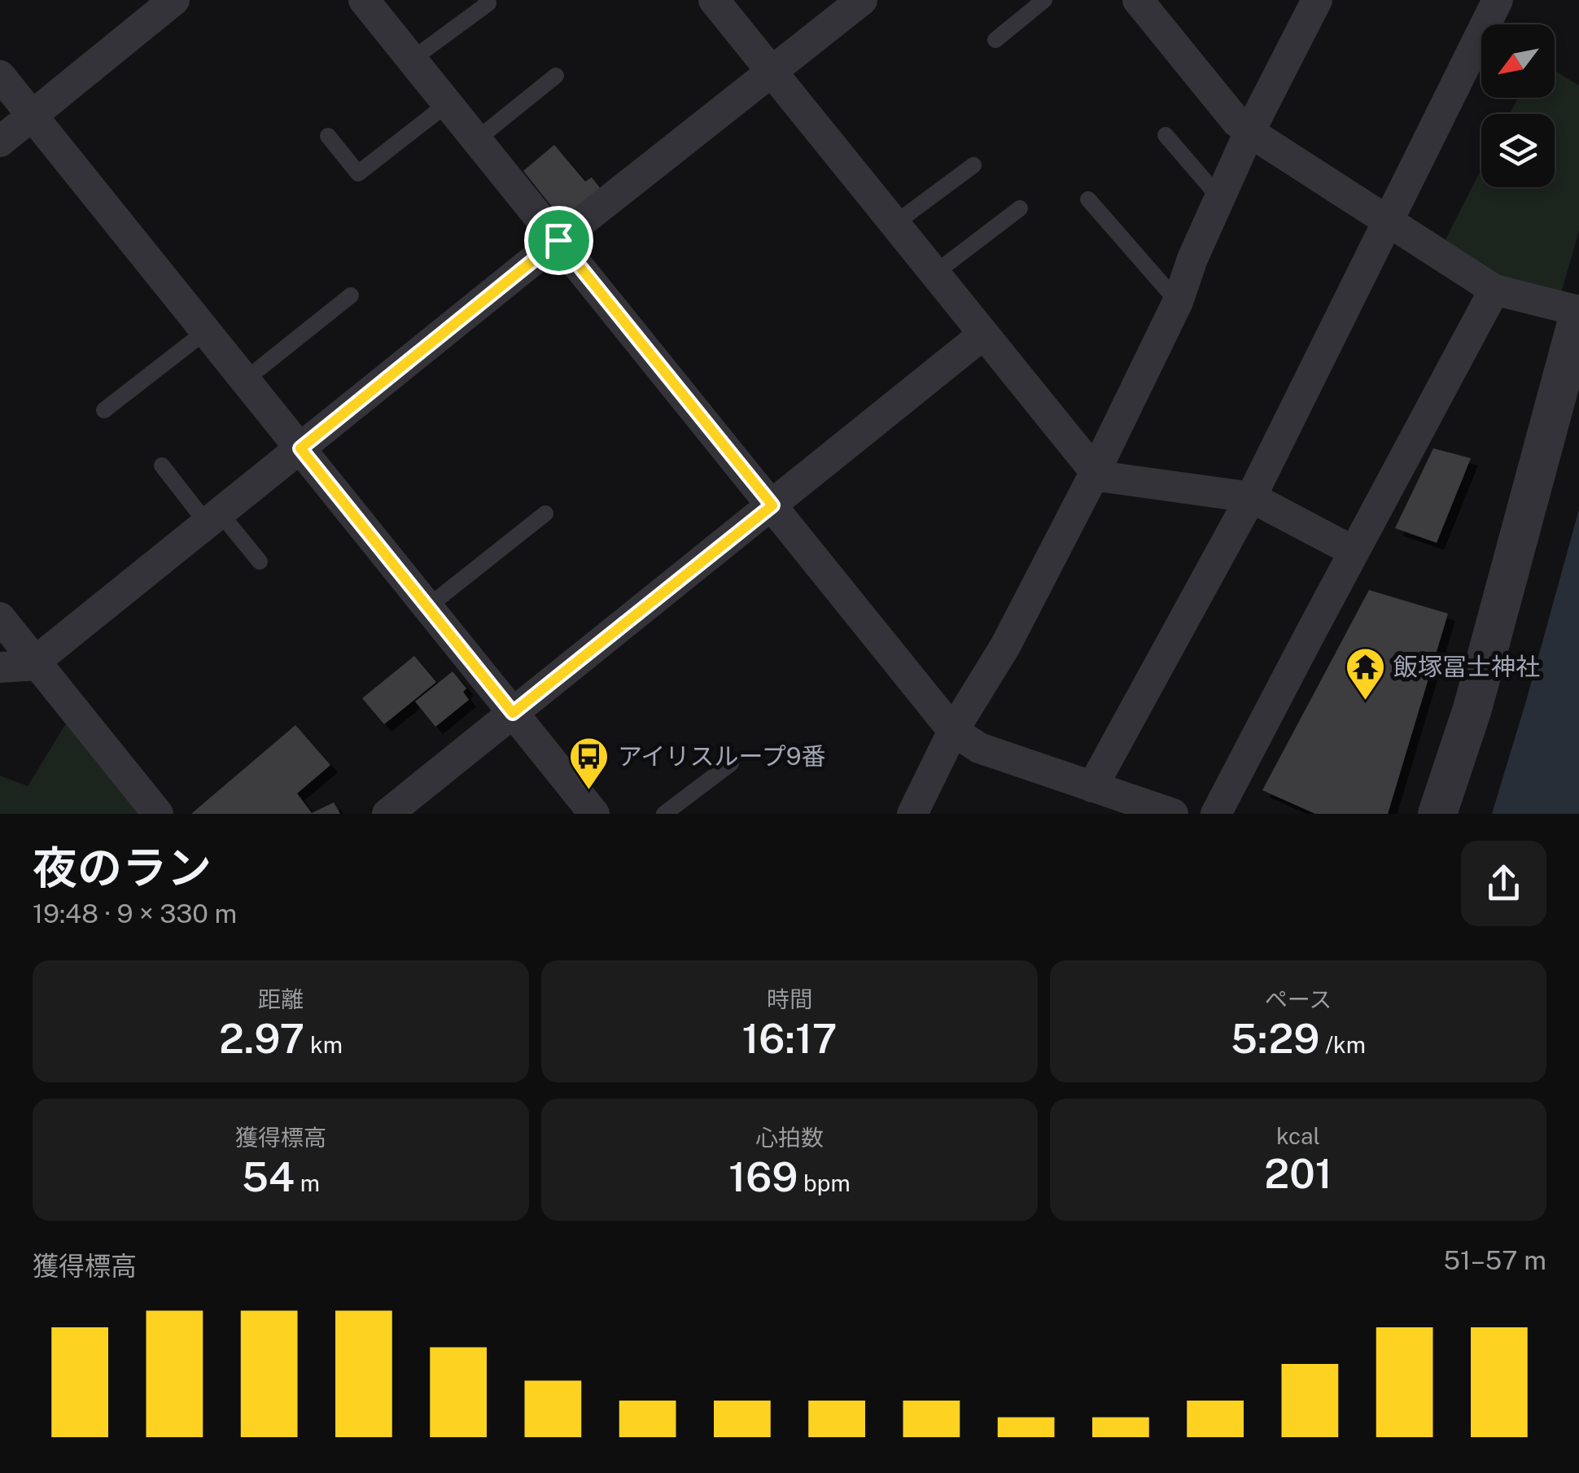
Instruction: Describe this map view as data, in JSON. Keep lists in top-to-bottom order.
{
  "places": {
    "temple": ["飯塚冨士神社"],
    "bus stop": ["アイリスループ9番"]
  },
  "north": "bottom left",
  "page": {
    "heading": ["夜のラン", "19:48 · 9 × 330 m"],
    "stats": [
      ["距離", "2.97 km"],
      ["時間", "16:17"],
      ["ペース", "5:29 /km"],
      ["獲得標高", "54 m"],
      ["心拍数", "169 bpm"],
      ["kcal", "201"]
    ],
    "chart": ["獲得標高", "51–57 m"]
  }
}
